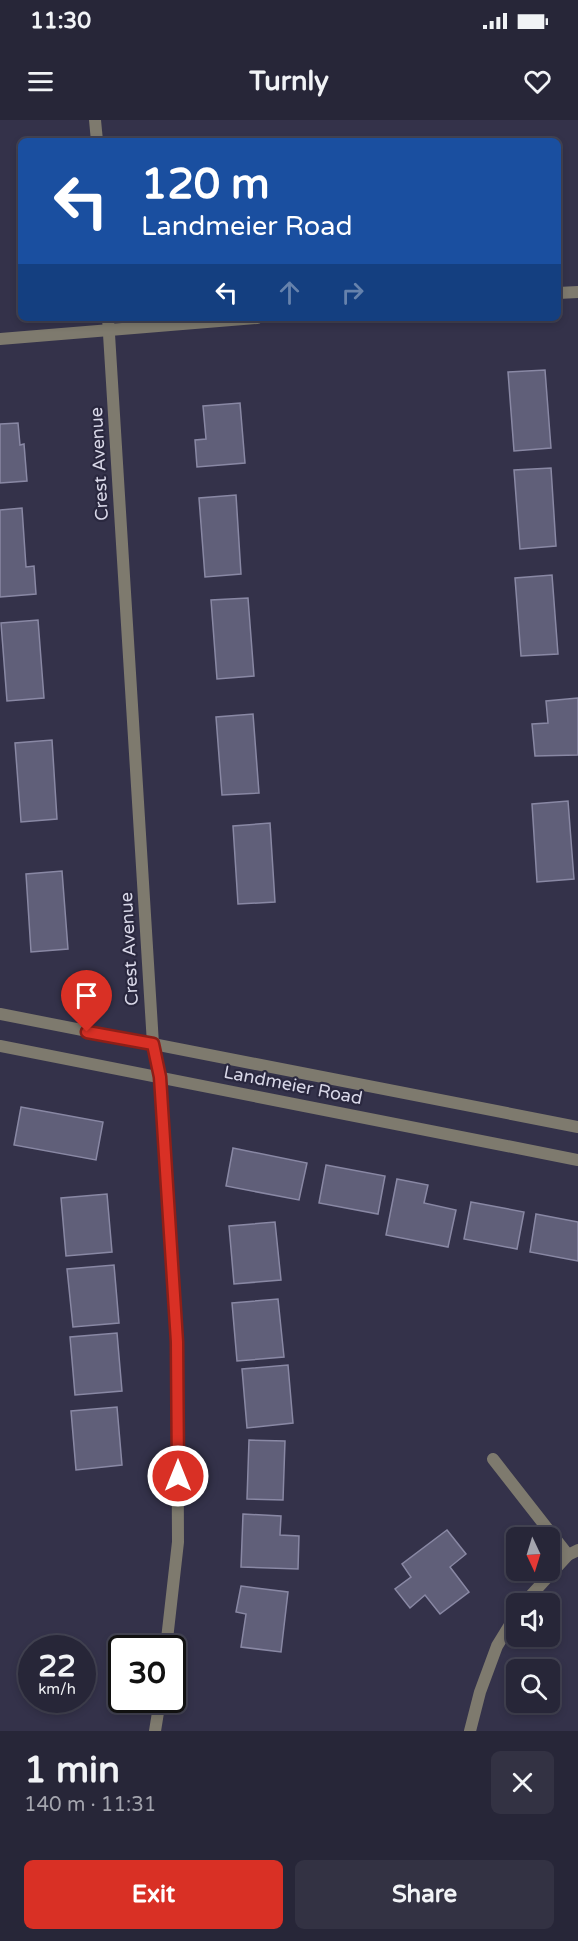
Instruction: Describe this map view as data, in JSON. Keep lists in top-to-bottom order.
{
  "streets": {
    "street": ["Crest Avenue", "Landmeier Road"]
  },
  "crossings": [
    ["Crest Avenue", "Landmeier Road"]
  ],
  "north": "bottom",
  "page": {
    "status": "11:30",
    "header": "Turnly",
    "turn": ["120 m", "Landmeier Road"],
    "speed": "22 km/h",
    "limit": "30",
    "heading": ["1 min", "140 m · 11:31"],
    "buttons": ["Exit", "Share"]
  }
}
